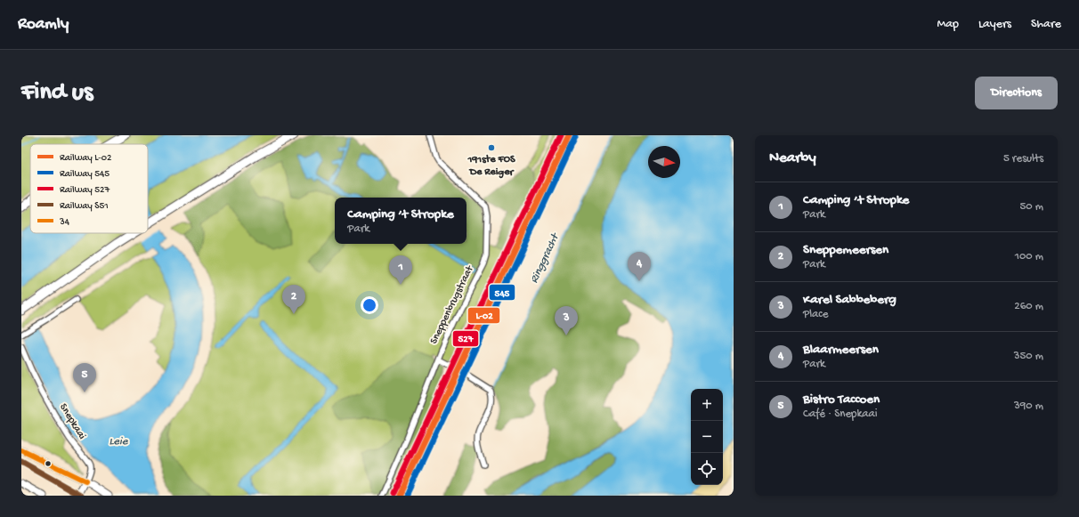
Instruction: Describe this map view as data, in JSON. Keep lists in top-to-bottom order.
{
  "streets": {
    "street": ["Sneppenbrugstraat", "Snepkaai"]
  },
  "water": ["Ringgracht", "Leie"],
  "places": ["191ste FOS De Reiger"],
  "lines": [
    "rail line L-02",
    "rail line 527",
    "rail line 545",
    "transit line 34",
    "rail line S51"
  ],
  "legend": [
    "Railway L-02",
    "Railway 545",
    "Railway 527",
    "Railway S51",
    "34"
  ],
  "north": "right",
  "page": {
    "header": "Roamly",
    "nav": ["Map", "Layers", "Share"],
    "buttons": "Directions",
    "title": "Find us",
    "heading": ["Nearby", "5 results"],
    "list": [
      {
        "mark": "1",
        "name": "Camping ’t Stropke",
        "note": "Park",
        "value": "50 m"
      },
      {
        "mark": "2",
        "name": "Sneppemeersen",
        "note": "Park",
        "value": "100 m"
      },
      {
        "mark": "3",
        "name": "Karel Sabbeberg",
        "note": "Place",
        "value": "260 m"
      },
      {
        "mark": "4",
        "name": "Blaarmeersen",
        "note": "Park",
        "value": "350 m"
      },
      {
        "mark": "5",
        "name": "Bistro Taccoen",
        "note": "Café · Snepkaai",
        "value": "390 m"
      }
    ],
    "popup": ["Camping ’t Stropke", "Park"],
    "pins": [
      "4",
      "1",
      "2",
      "3",
      "5"
    ],
    "map_buttons": ["+", "−"]
  }
}
